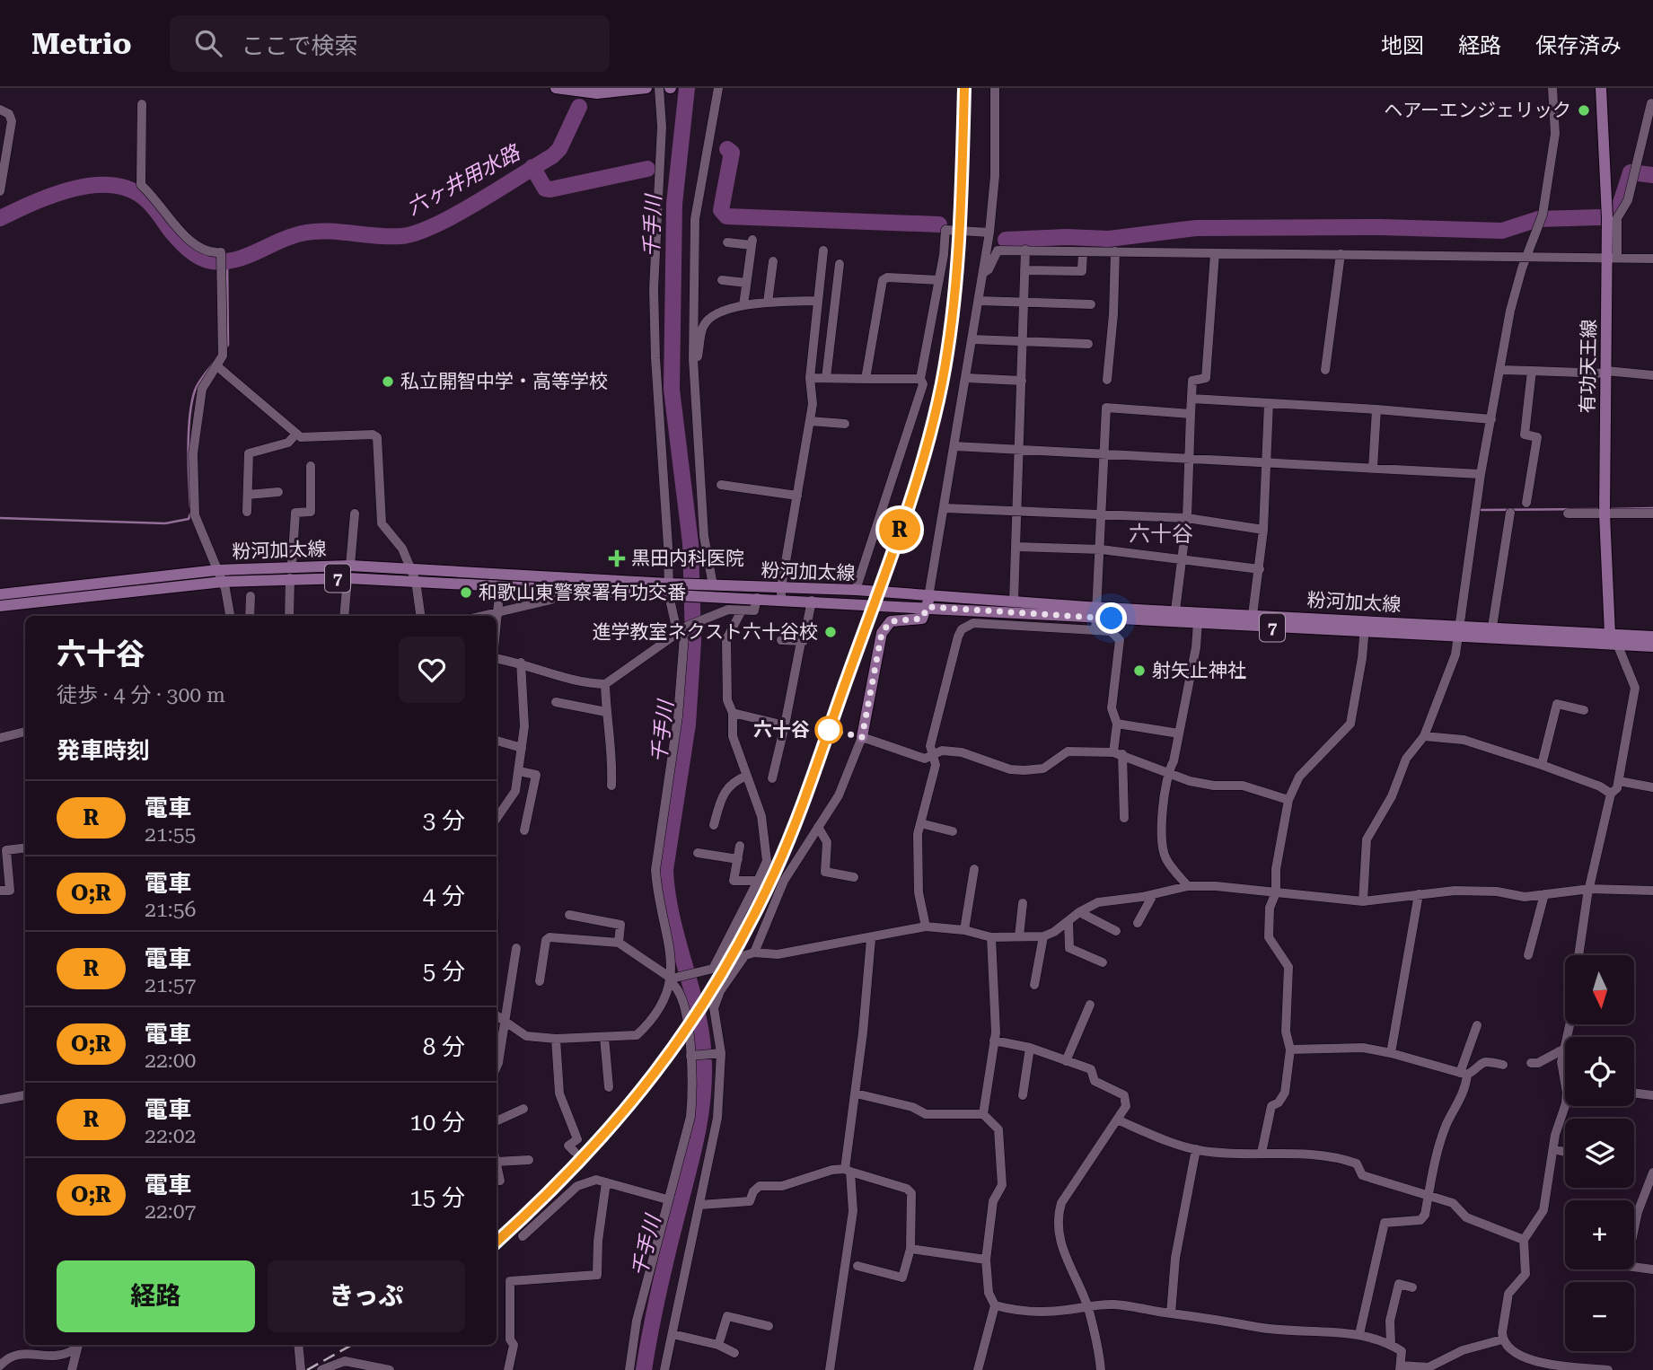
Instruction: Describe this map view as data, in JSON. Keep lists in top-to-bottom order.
{
  "streets": {
    "main road": ["有功天王線", "粉河加太線", "7"]
  },
  "crossings": [
    ["有功天王線", "粉河加太線"]
  ],
  "districts": ["六十谷"],
  "water": ["六ヶ井用水路", "千手川"],
  "places": {
    "other": [
      "ヘアーエンジェリック",
      "私立開智中学・高等学校",
      "和歌山東警察署有功交番",
      "進学教室ネクスト六十谷校",
      "射矢止神社",
      "六十谷"
    ],
    "health": ["黒田内科医院"]
  },
  "north": "bottom",
  "page": {
    "header": "Metrio",
    "search": "ここで検索",
    "nav": ["地図", "経路", "保存済み"],
    "on_map": "R",
    "heading": [
      ["六十谷", "徒歩 · 4 分 · 300 m"],
      "発車時刻"
    ],
    "list": [
      {
        "mark": "R",
        "name": "電車",
        "note": "21:55",
        "value": "3 分"
      },
      {
        "mark": "O;R",
        "name": "電車",
        "note": "21:56",
        "value": "4 分"
      },
      {
        "mark": "R",
        "name": "電車",
        "note": "21:57",
        "value": "5 分"
      },
      {
        "mark": "O;R",
        "name": "電車",
        "note": "22:00",
        "value": "8 分"
      },
      {
        "mark": "R",
        "name": "電車",
        "note": "22:02",
        "value": "10 分"
      },
      {
        "mark": "O;R",
        "name": "電車",
        "note": "22:07",
        "value": "15 分"
      }
    ],
    "map_buttons": ["+", "−"],
    "buttons": ["経路", "きっぷ"]
  }
}
